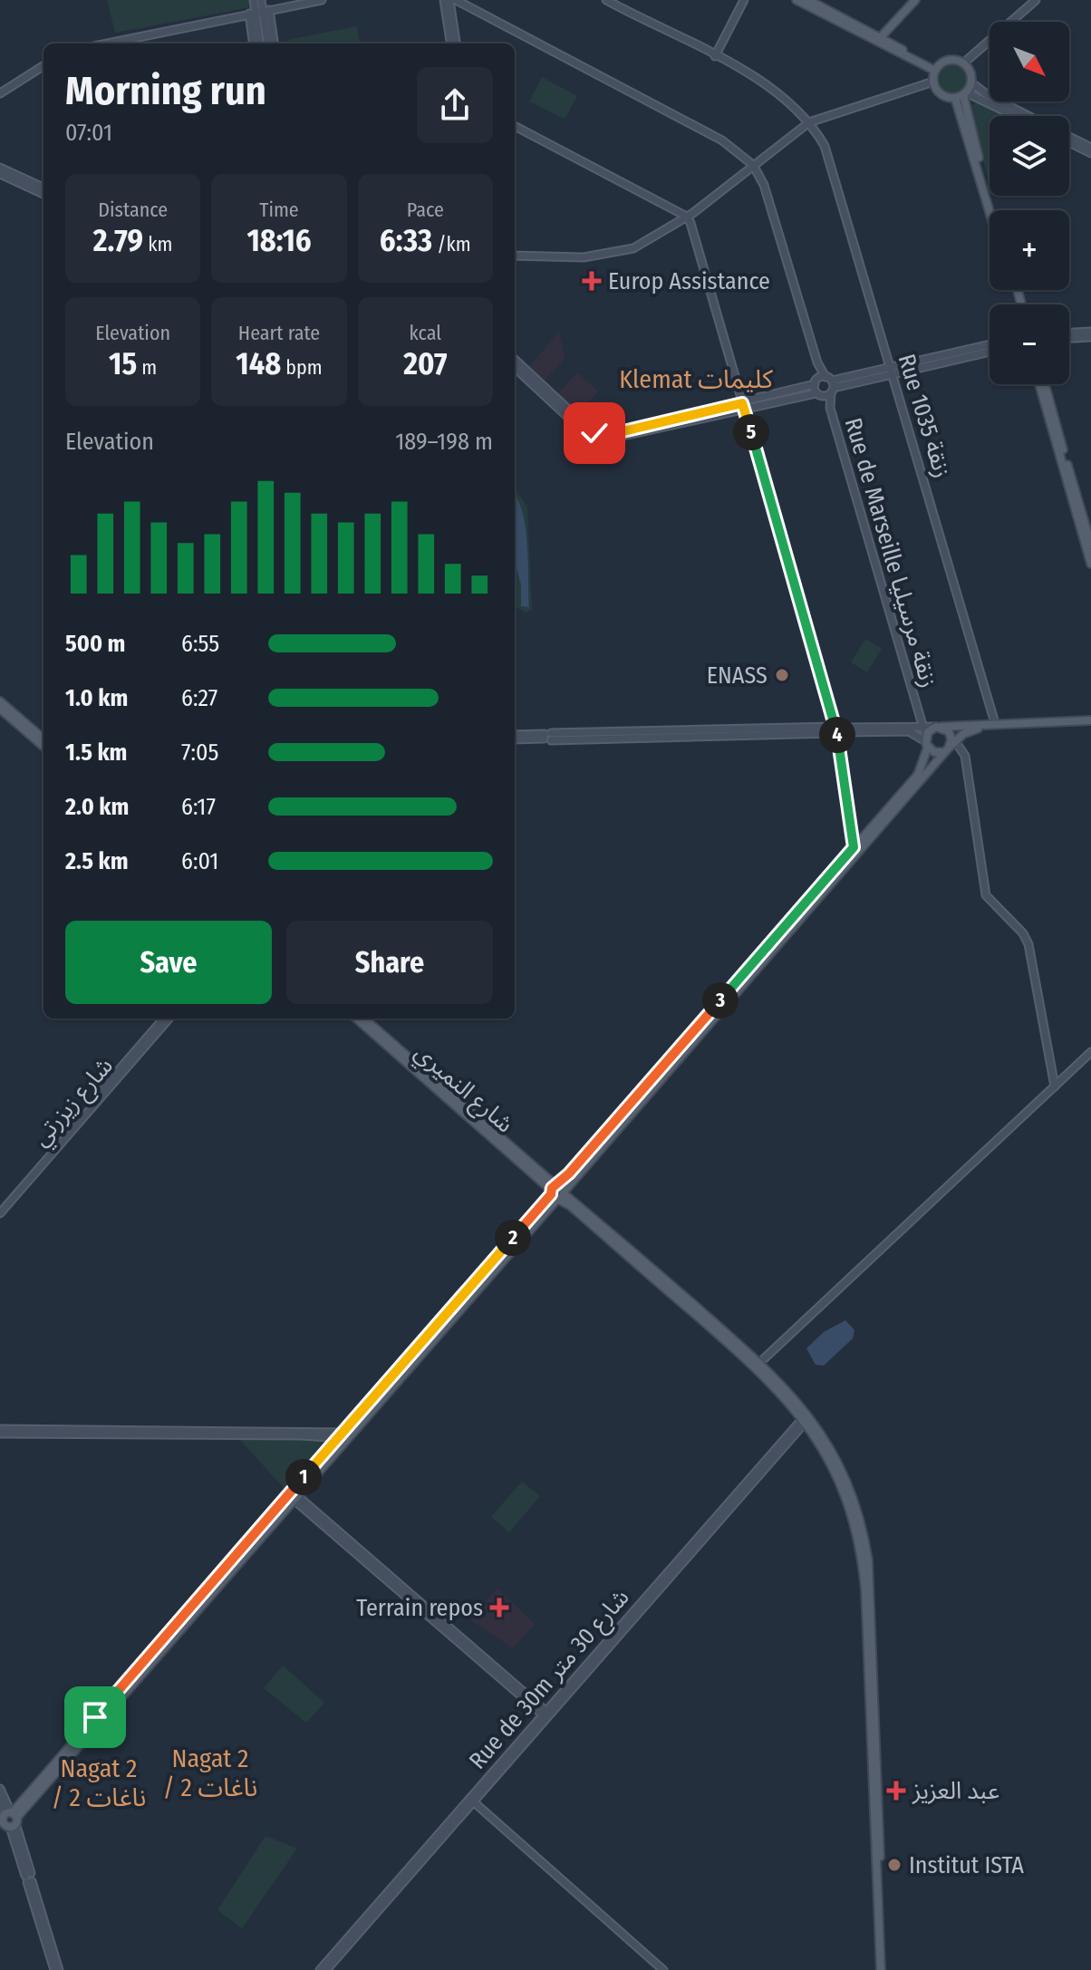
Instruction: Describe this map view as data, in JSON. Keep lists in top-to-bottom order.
{
  "streets": {
    "main road": ["شارع النميري"],
    "street": [
      "Rue 1035 زنقة",
      "Rue de Marseille زنقة مرسيليا",
      "شارع زيزرتي",
      "Rue de 30m شارع 30 متر"
    ]
  },
  "districts": ["Klemat كليمات", "Nagat 2 / ناغات 2", "Nagat 2 / ناغات 2"],
  "places": {
    "health": ["Europ Assistance", "Terrain repos", "عبد العزيز"],
    "other": ["ENASS", "Institut ISTA"]
  },
  "north": "bottom right",
  "page": {
    "map_buttons": ["+", "−"],
    "heading": ["Morning run", "07:01"],
    "stats": [
      ["Distance", "2.79 km"],
      ["Time", "18:16"],
      ["Pace", "6:33 /km"],
      ["Elevation", "15 m"],
      ["Heart rate", "148 bpm"],
      ["kcal", "207"]
    ],
    "chart": ["Elevation", "189–198 m"],
    "pins": [
      "5",
      "4",
      "3",
      "2",
      "1"
    ],
    "list": [
      {
        "name": "500 m",
        "note": "6:55"
      },
      {
        "name": "1.0 km",
        "note": "6:27"
      },
      {
        "name": "1.5 km",
        "note": "7:05"
      },
      {
        "name": "2.0 km",
        "note": "6:17"
      },
      {
        "name": "2.5 km",
        "note": "6:01"
      }
    ],
    "buttons": ["Save", "Share"]
  }
}
